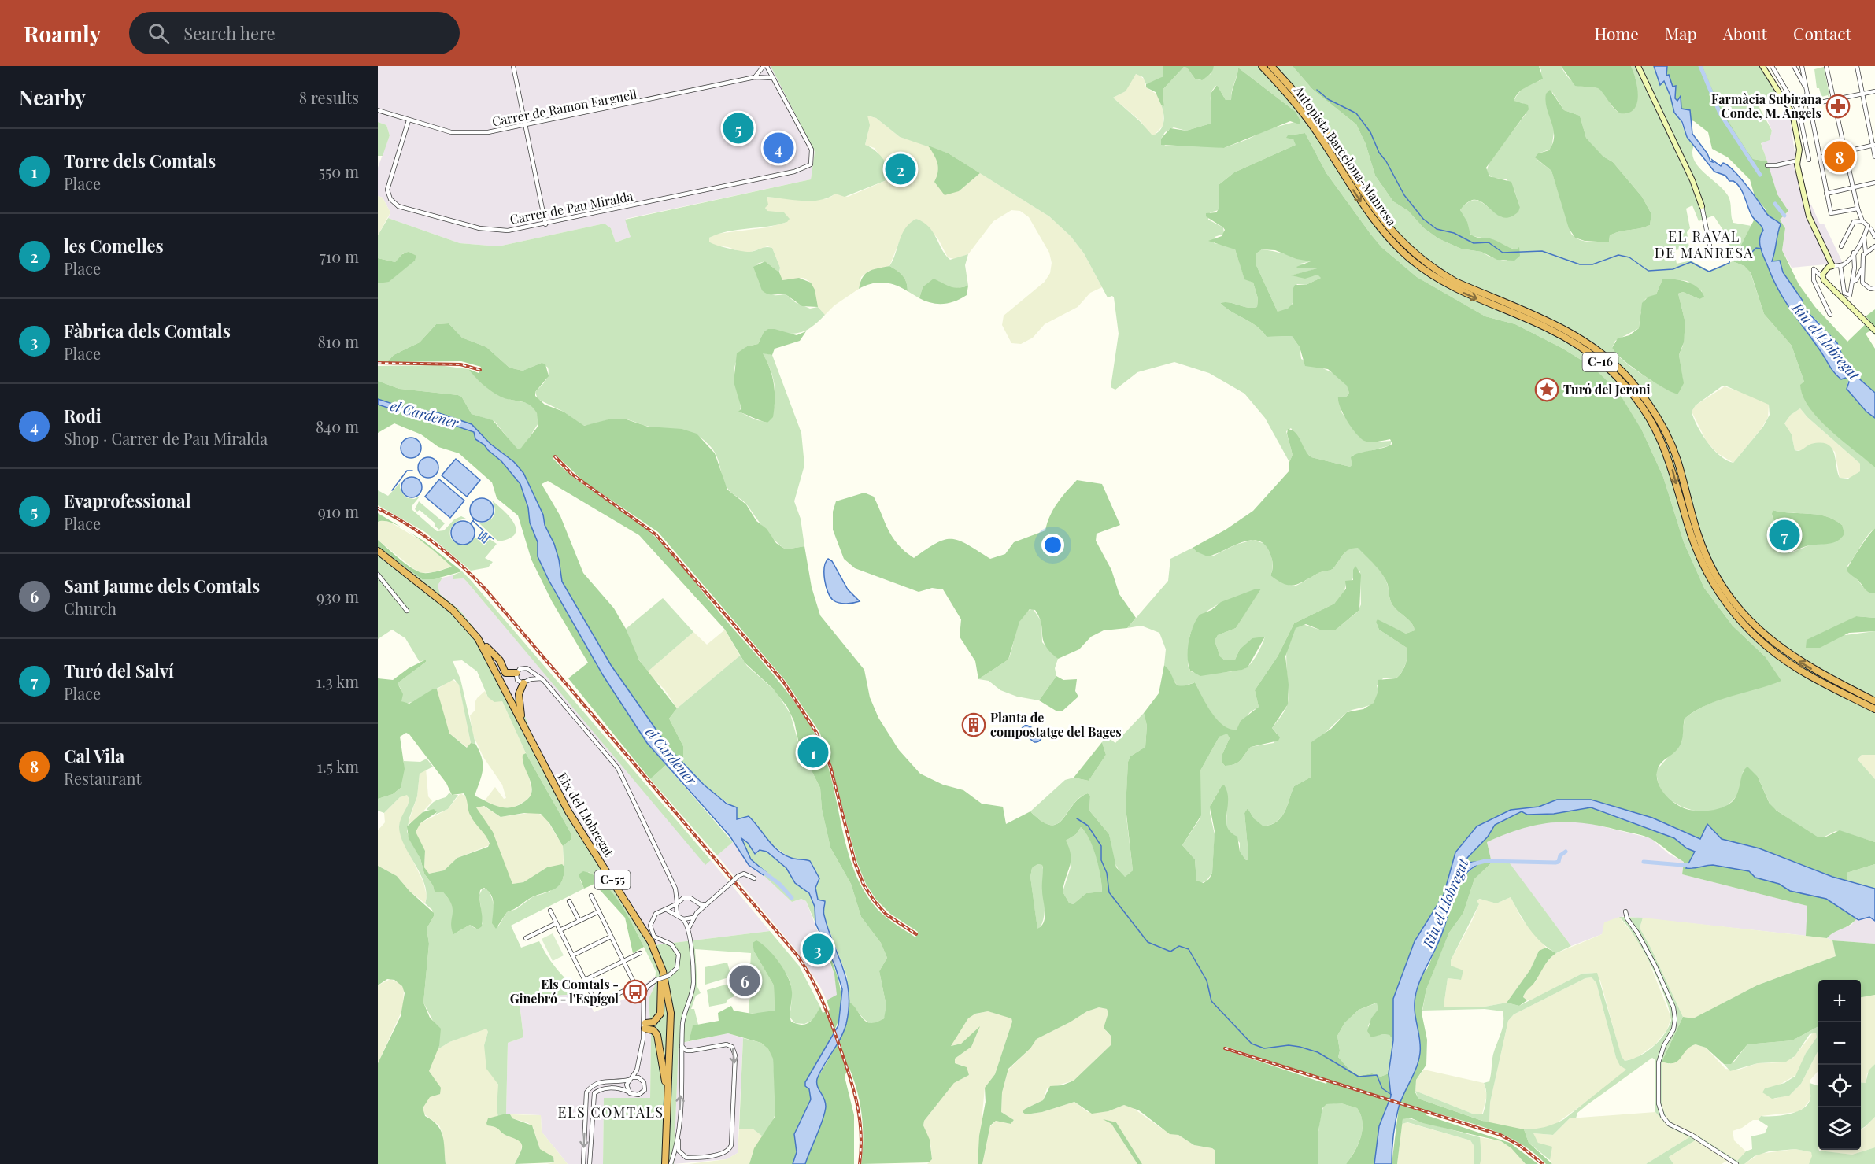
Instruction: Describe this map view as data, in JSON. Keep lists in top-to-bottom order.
{
  "streets": {
    "highway": [
      "Autopista Barcelona-Manresa",
      "C-16",
      "Eix del Llobregat",
      "C-55"
    ],
    "street": ["Carrer de Ramon Farguell", "Carrer de Pau Miralda"]
  },
  "crossings": [
    ["Carrer de Ramon Farguell", "Carrer de Pau Miralda"]
  ],
  "districts": ["EL RAVAL DE MANRESA", "ELS COMTALS"],
  "water": ["Riu el Llobregat", "el Cardener"],
  "places": {
    "pharmacy": ["Farmàcia Subirana Conde, M. Àngels"],
    "place": ["Turó del Jeroni"],
    "building": ["Planta de compostatge del Bages"],
    "bus stop": ["Els Comtals - Ginebró - l'Espígol"]
  },
  "page": {
    "header": "Roamly",
    "search": "Search here",
    "nav": [
      "Home",
      "Map",
      "About",
      "Contact"
    ],
    "heading": ["Nearby", "8 results"],
    "pins": [
      "5",
      "4",
      "8",
      "2",
      "7",
      "1",
      "3",
      "6"
    ],
    "list": [
      {
        "mark": "1",
        "name": "Torre dels Comtals",
        "note": "Place",
        "value": "550 m"
      },
      {
        "mark": "2",
        "name": "les Comelles",
        "note": "Place",
        "value": "710 m"
      },
      {
        "mark": "3",
        "name": "Fàbrica dels Comtals",
        "note": "Place",
        "value": "810 m"
      },
      {
        "mark": "4",
        "name": "Rodi",
        "note": "Shop · Carrer de Pau Miralda",
        "value": "840 m"
      },
      {
        "mark": "5",
        "name": "Evaprofessional",
        "note": "Place",
        "value": "910 m"
      },
      {
        "mark": "6",
        "name": "Sant Jaume dels Comtals",
        "note": "Church",
        "value": "930 m"
      },
      {
        "mark": "7",
        "name": "Turó del Salví",
        "note": "Place",
        "value": "1.3 km"
      },
      {
        "mark": "8",
        "name": "Cal Vila",
        "note": "Restaurant",
        "value": "1.5 km"
      }
    ],
    "map_buttons": ["+", "−"]
  }
}
